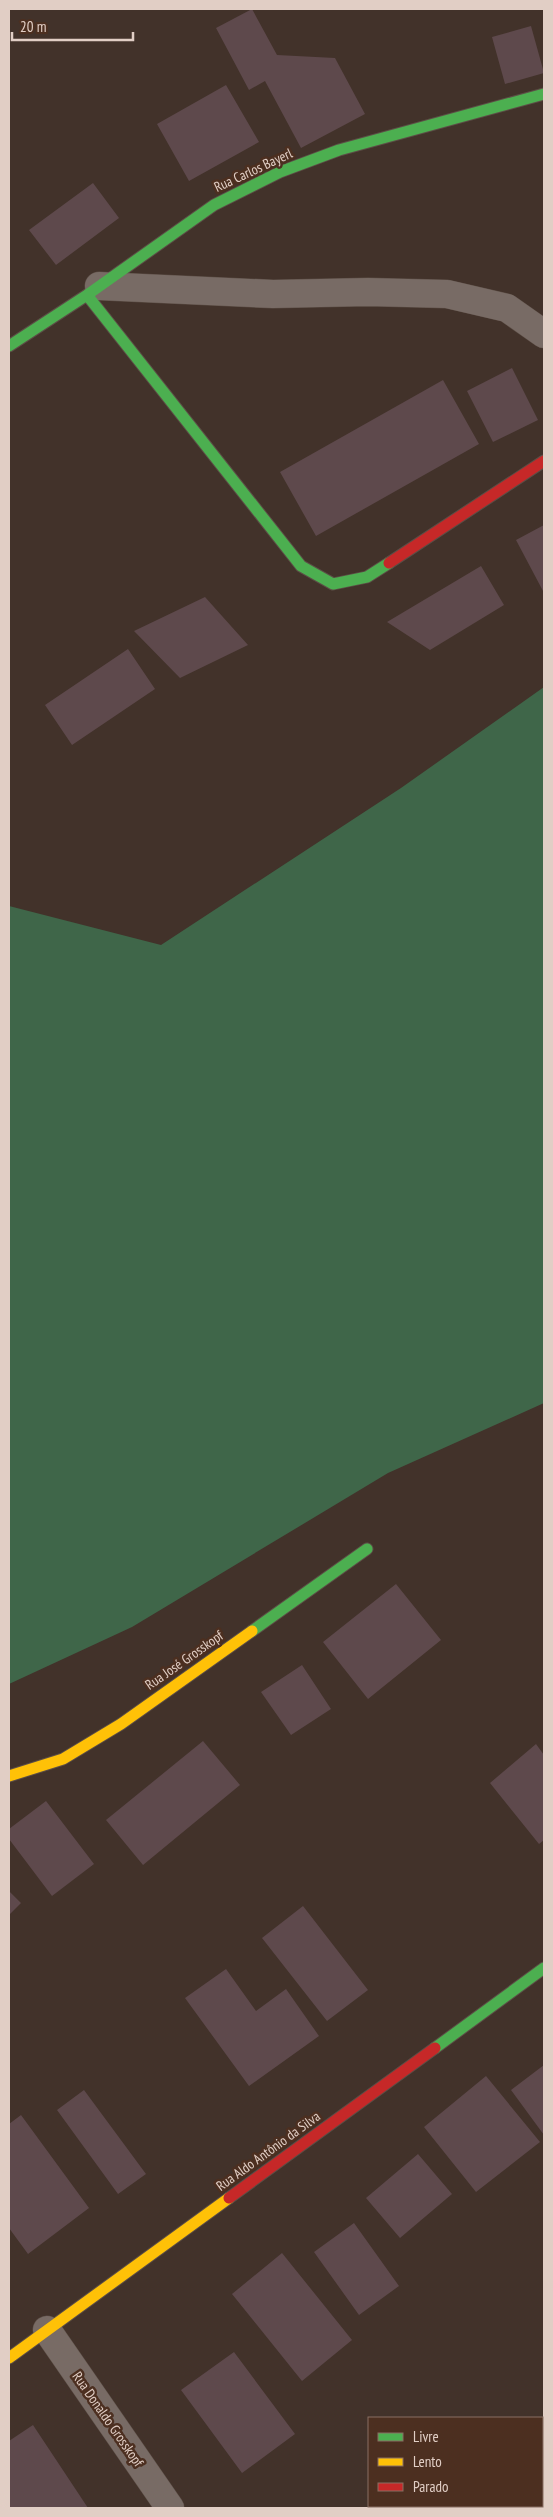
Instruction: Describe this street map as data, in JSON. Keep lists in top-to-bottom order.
{
  "streets": {
    "street": [
      "Rua Carlos Bayerl",
      "Rua José Grosskopf",
      "Rua Aldo Antônio da Silva",
      "Rua Donaldo Grosskopf"
    ]
  },
  "crossings": [
    ["Rua Aldo Antônio da Silva", "Rua Donaldo Grosskopf"]
  ],
  "legend": ["Livre", "Lento", "Parado"],
  "scale_bar": "20 m"
}
